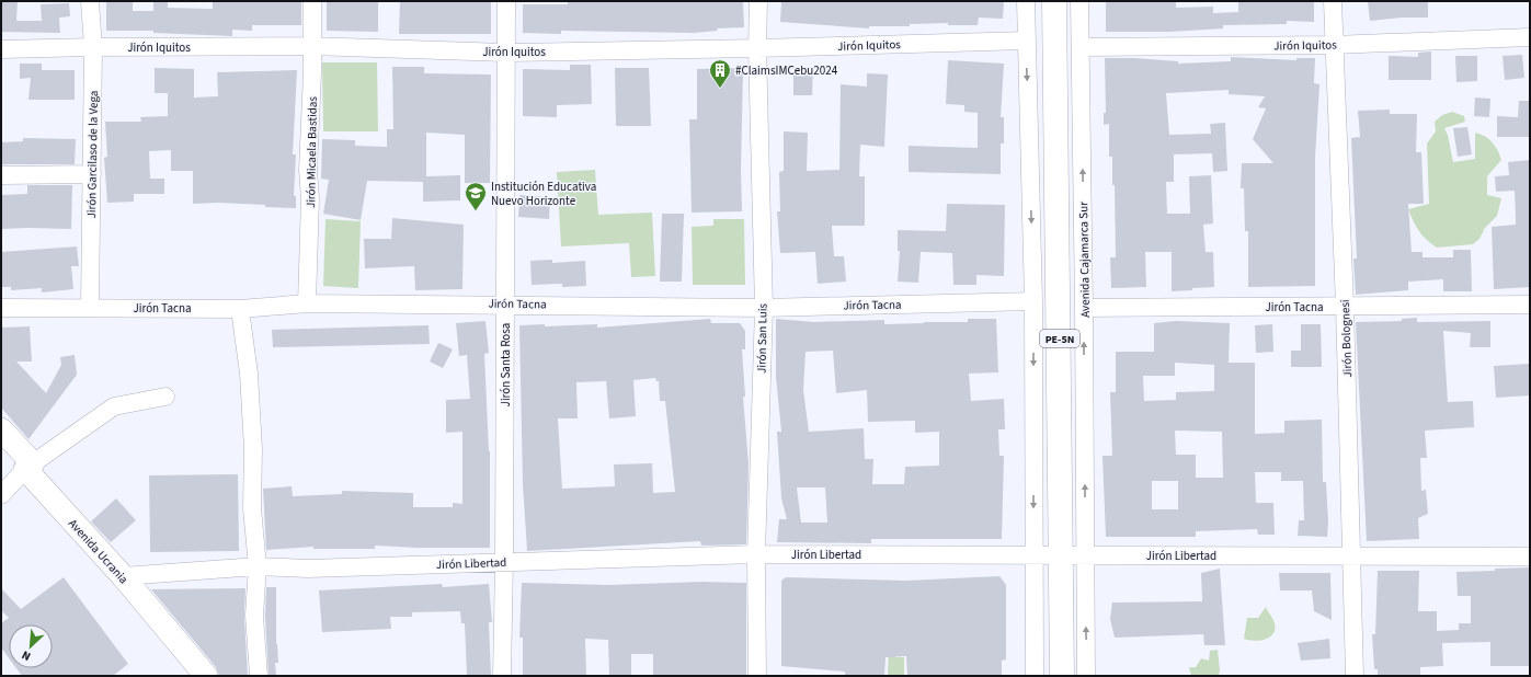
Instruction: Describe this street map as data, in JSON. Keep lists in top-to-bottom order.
{
  "streets": {
    "highway": ["PE-5N"],
    "main road": ["Avenida Ucrania"],
    "street": [
      "Jirón Iquitos",
      "Jirón Micaela Bastidas",
      "Jirón Garcilaso de la Vega",
      "Avenida Cajamarca Sur",
      "Jirón Tacna",
      "Jirón San Luis",
      "Jirón Bolognesi",
      "Jirón Santa Rosa",
      "Jirón Libertad"
    ]
  },
  "crossings": [
    ["Jirón Iquitos", "Jirón Micaela Bastidas"],
    ["Jirón Iquitos", "Jirón Garcilaso de la Vega"],
    ["Jirón Iquitos", "Avenida Cajamarca Sur"],
    ["Jirón Iquitos", "Jirón San Luis"],
    ["Jirón Iquitos", "Jirón Bolognesi"],
    ["Jirón Iquitos", "Jirón Santa Rosa"],
    ["Jirón Micaela Bastidas", "Jirón Tacna"],
    ["Jirón Garcilaso de la Vega", "Jirón Tacna"],
    ["Avenida Cajamarca Sur", "Jirón Tacna"],
    ["Avenida Cajamarca Sur", "PE-5N"],
    ["Avenida Cajamarca Sur", "Jirón Libertad"],
    ["Jirón Tacna", "Jirón San Luis"],
    ["Jirón Tacna", "Jirón Bolognesi"],
    ["Jirón Tacna", "Jirón Santa Rosa"],
    ["Jirón San Luis", "Jirón Libertad"],
    ["PE-5N", "Jirón Libertad"],
    ["Jirón Bolognesi", "Jirón Libertad"],
    ["Jirón Santa Rosa", "Jirón Libertad"],
    ["Avenida Ucrania", "Jirón Libertad"]
  ],
  "places": {
    "building": ["#ClaimsIMCebu2024"],
    "school or university": ["Institución Educativa Nuevo Horizonte"]
  },
  "north": "bottom left"
}
